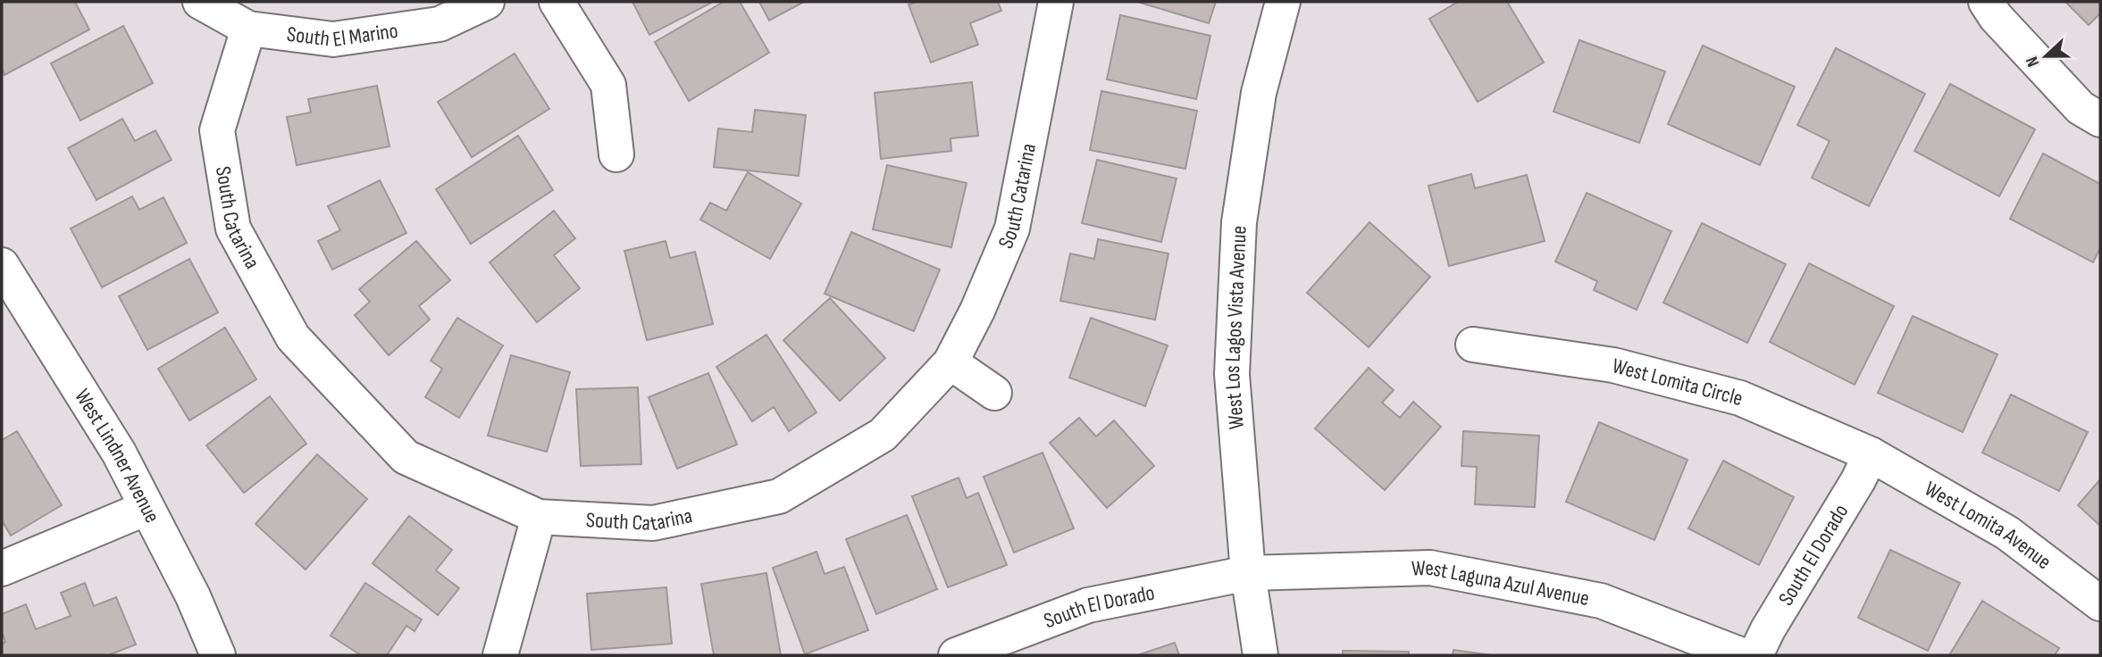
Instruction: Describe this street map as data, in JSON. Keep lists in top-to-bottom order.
{
  "streets": {
    "street": [
      "South El Marino",
      "South Catarina",
      "West Los Lagos Vista Avenue",
      "West Lomita Circle",
      "West Lindner Avenue",
      "West Lomita Avenue",
      "South El Dorado",
      "West Laguna Azul Avenue"
    ]
  },
  "crossings": [
    ["South El Marino", "South Catarina"],
    ["West Los Lagos Vista Avenue", "South El Dorado"],
    ["West Los Lagos Vista Avenue", "West Laguna Azul Avenue"],
    ["West Lomita Circle", "West Lomita Avenue"],
    ["West Lomita Circle", "South El Dorado"],
    ["West Lomita Avenue", "South El Dorado"],
    ["South El Dorado", "West Laguna Azul Avenue"]
  ],
  "north": "left"
}
